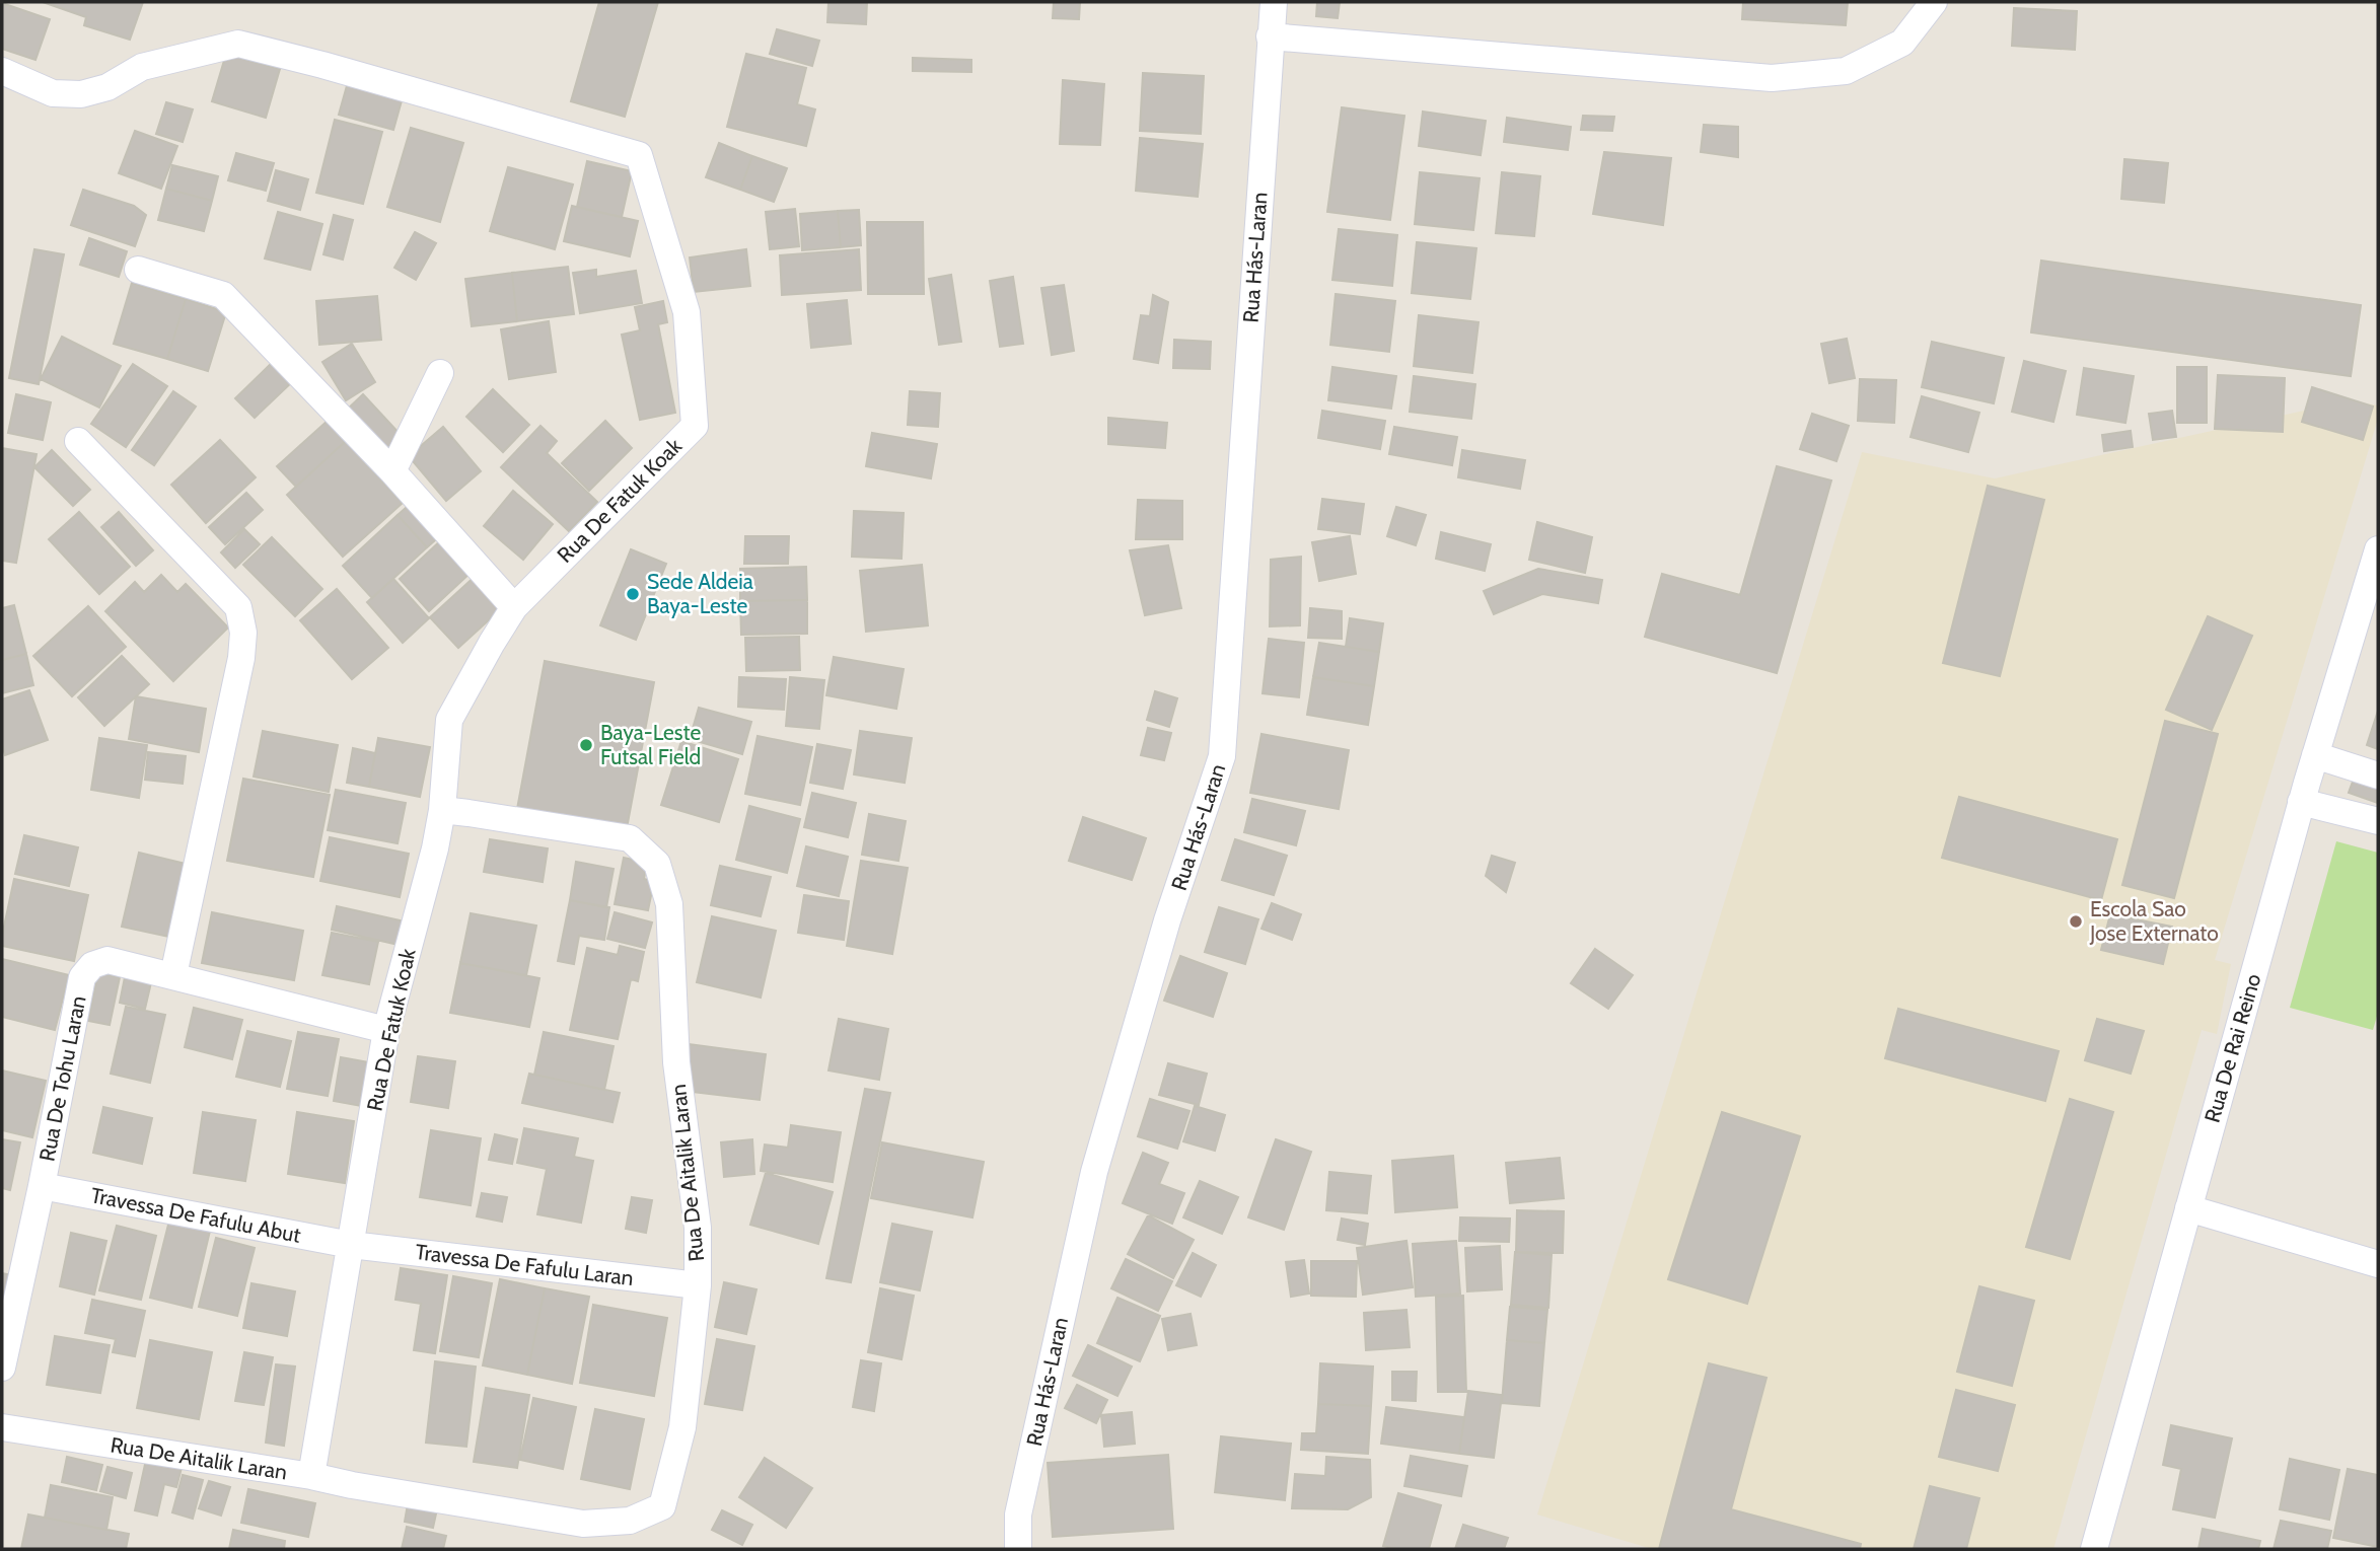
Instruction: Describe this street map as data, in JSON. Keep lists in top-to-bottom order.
{
  "streets": {
    "street": [
      "Rua Hás-Laran",
      "Rua De Fatuk Koak",
      "Rua De Rai Reino",
      "Rua De Tohu Laran",
      "Rua De Aitalik Laran",
      "Travessa De Fafulu Abut",
      "Travessa De Fafulu Laran"
    ]
  },
  "crossings": [
    ["Rua De Fatuk Koak", "Rua De Tohu Laran"],
    ["Rua De Fatuk Koak", "Rua De Aitalik Laran"],
    ["Rua De Fatuk Koak", "Travessa De Fafulu Abut"],
    ["Rua De Fatuk Koak", "Travessa De Fafulu Laran"],
    ["Rua De Tohu Laran", "Travessa De Fafulu Abut"],
    ["Rua De Aitalik Laran", "Travessa De Fafulu Laran"],
    ["Travessa De Fafulu Abut", "Travessa De Fafulu Laran"]
  ],
  "places": ["Sede Aldeia Baya-Leste", "Baya-Leste Futsal Field", "Escola Sao Jose Externato"]
}
